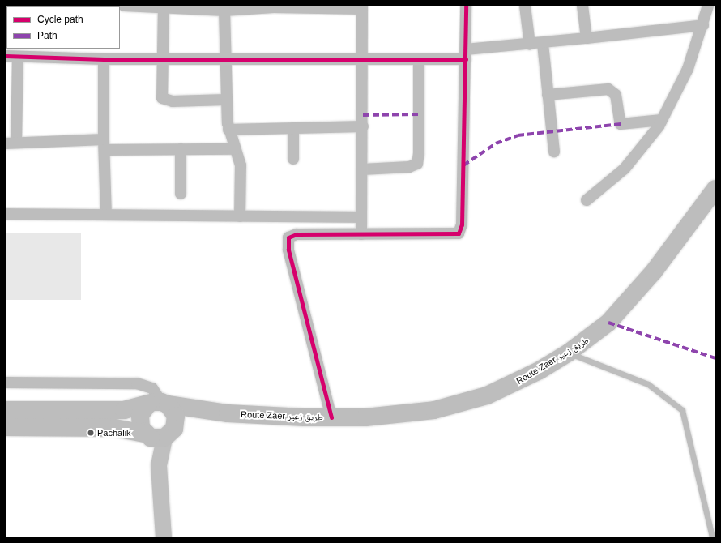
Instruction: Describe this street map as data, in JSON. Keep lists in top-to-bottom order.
{
  "streets": {
    "main road": ["Route Zaer طريق زعير"]
  },
  "places": ["Pachalik"],
  "legend": ["Cycle path", "Path"]
}
